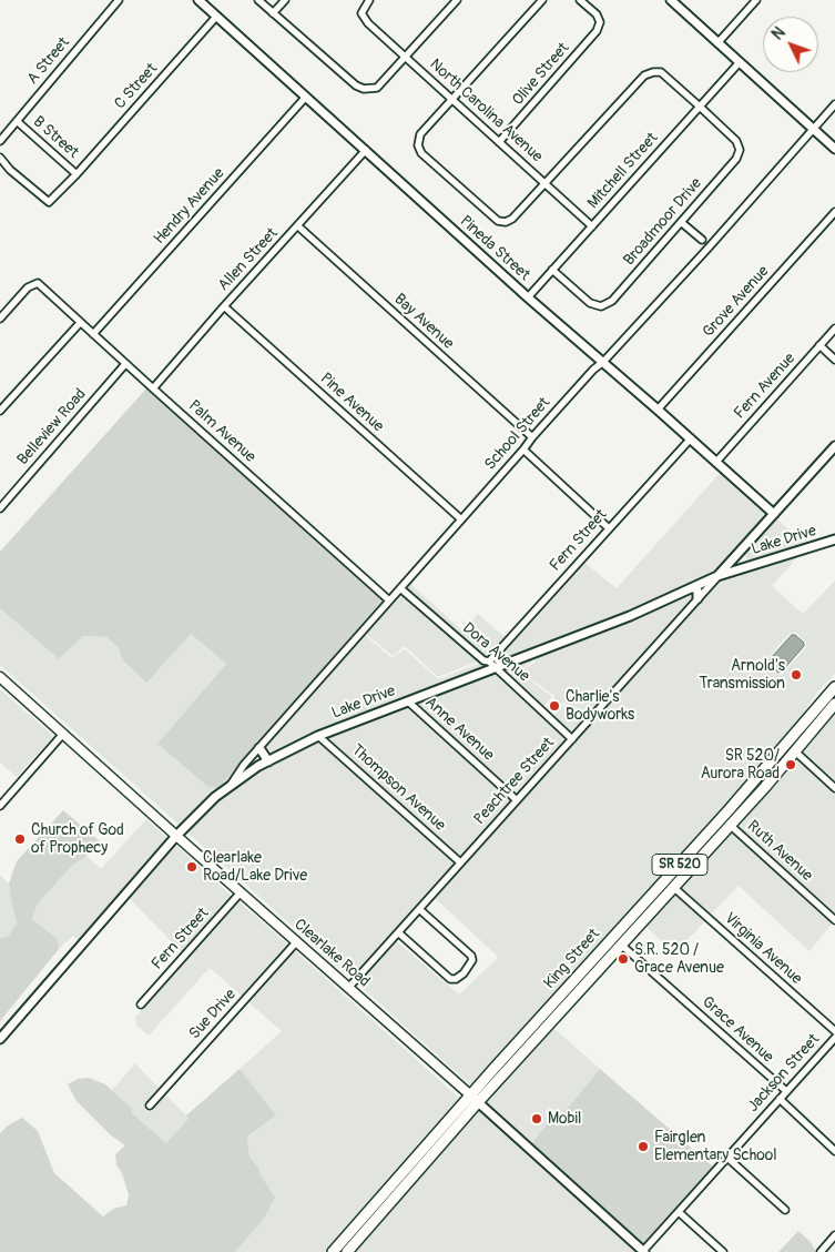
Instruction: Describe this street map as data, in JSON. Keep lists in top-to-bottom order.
{
  "streets": {
    "main road": ["SR 520", "Clearlake Road", "King Street"],
    "street": [
      "A Street",
      "Olive Street",
      "C Street",
      "North Carolina Avenue",
      "B Street",
      "Mitchell Street",
      "Hendry Avenue",
      "Broadmoor Drive",
      "Pineda Street",
      "Allen Street",
      "Grove Avenue",
      "Bay Avenue",
      "Fern Avenue",
      "Pine Avenue",
      "Belleview Road",
      "Palm Avenue",
      "School Street",
      "Fern Street",
      "Lake Drive",
      "Dora Avenue",
      "Anne Avenue",
      "Peachtree Street",
      "Thompson Avenue",
      "Ruth Avenue",
      "Virginia Avenue",
      "Sue Drive",
      "Grace Avenue",
      "Jackson Street"
    ]
  },
  "crossings": [
    ["A Street", "B Street"],
    ["Olive Street", "North Carolina Avenue"],
    ["C Street", "B Street"],
    ["C Street", "Pineda Street"],
    ["North Carolina Avenue", "Mitchell Street"],
    ["Mitchell Street", "Broadmoor Drive"],
    ["Mitchell Street", "Pineda Street"],
    ["Hendry Avenue", "Pineda Street"],
    ["Hendry Avenue", "Palm Avenue"],
    ["Pineda Street", "Allen Street"],
    ["Pineda Street", "Grove Avenue"],
    ["Pineda Street", "Fern Avenue"],
    ["Pineda Street", "School Street"],
    ["Pineda Street", "Fern Street"],
    ["Pineda Street", "Peachtree Street"],
    ["Allen Street", "Bay Avenue"],
    ["Allen Street", "Pine Avenue"],
    ["Allen Street", "Palm Avenue"],
    ["Bay Avenue", "School Street"],
    ["Pine Avenue", "School Street"],
    ["Belleview Road", "Palm Avenue"],
    ["Palm Avenue", "School Street"],
    ["School Street", "Lake Drive"],
    ["School Street", "Dora Avenue"],
    ["Fern Street", "Lake Drive"],
    ["Fern Street", "Dora Avenue"],
    ["Fern Street", "Clearlake Road"],
    ["Lake Drive", "Dora Avenue"],
    ["Lake Drive", "Anne Avenue"],
    ["Lake Drive", "Peachtree Street"],
    ["Lake Drive", "Thompson Avenue"],
    ["Lake Drive", "Clearlake Road"],
    ["Dora Avenue", "Peachtree Street"],
    ["Anne Avenue", "Peachtree Street"],
    ["Peachtree Street", "Thompson Avenue"],
    ["Peachtree Street", "Clearlake Road"],
    ["Ruth Avenue", "King Street"],
    ["Virginia Avenue", "King Street"],
    ["Clearlake Road", "King Street"],
    ["Clearlake Road", "Sue Drive"],
    ["Clearlake Road", "Jackson Street"],
    ["King Street", "Grace Avenue"],
    ["Grace Avenue", "Jackson Street"]
  ],
  "places": [
    "Arnold's Transmission",
    "Charlie's Bodyworks",
    "SR 520/ Aurora Road",
    "Church of God of Prophecy",
    "Clearlake Road/Lake Drive",
    "S.R. 520 / Grace Avenue",
    "Mobil",
    "Fairglen Elementary School"
  ],
  "north": "top left"
}
